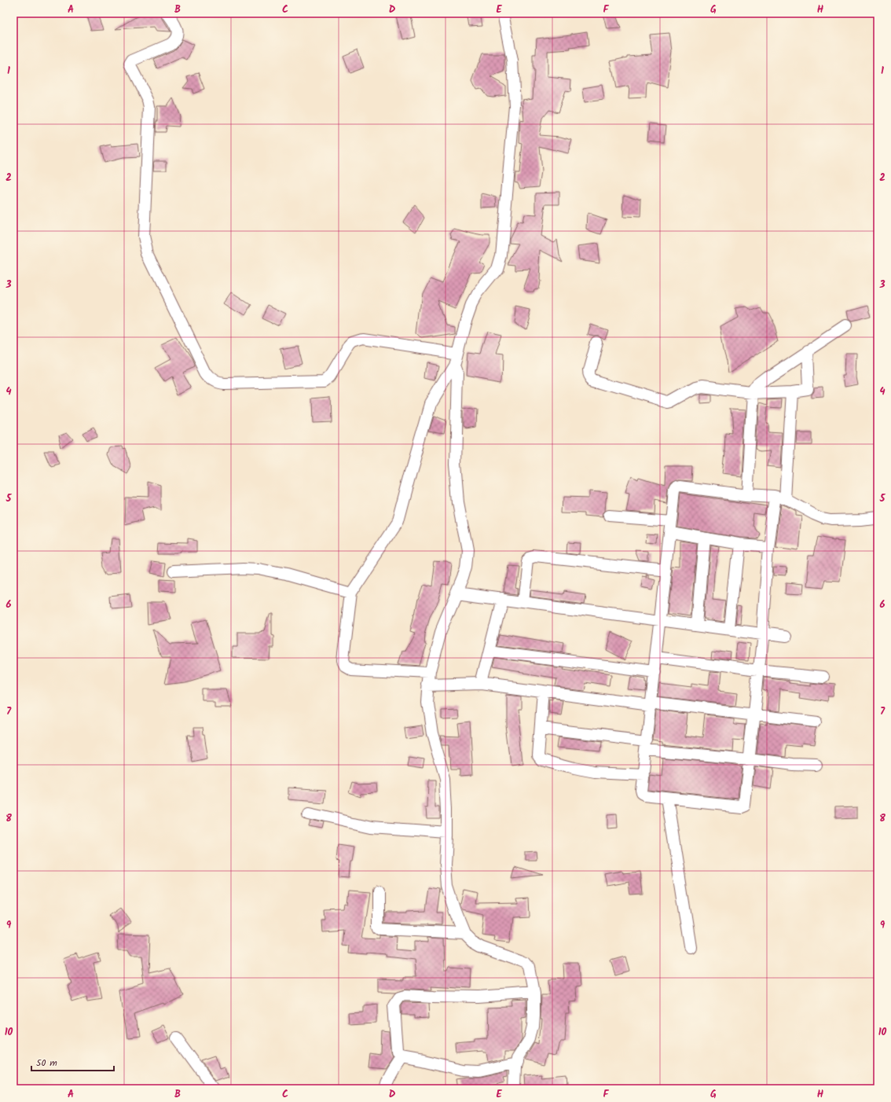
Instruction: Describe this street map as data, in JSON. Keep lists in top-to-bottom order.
{
  "scale_bar": "50 m",
  "grid": {
    "columns": [
      "A",
      "B",
      "C",
      "D",
      "E",
      "F",
      "G",
      "H"
    ],
    "rows": [
      "1",
      "2",
      "3",
      "4",
      "5",
      "6",
      "7",
      "8",
      "9",
      "10"
    ]
  }
}
